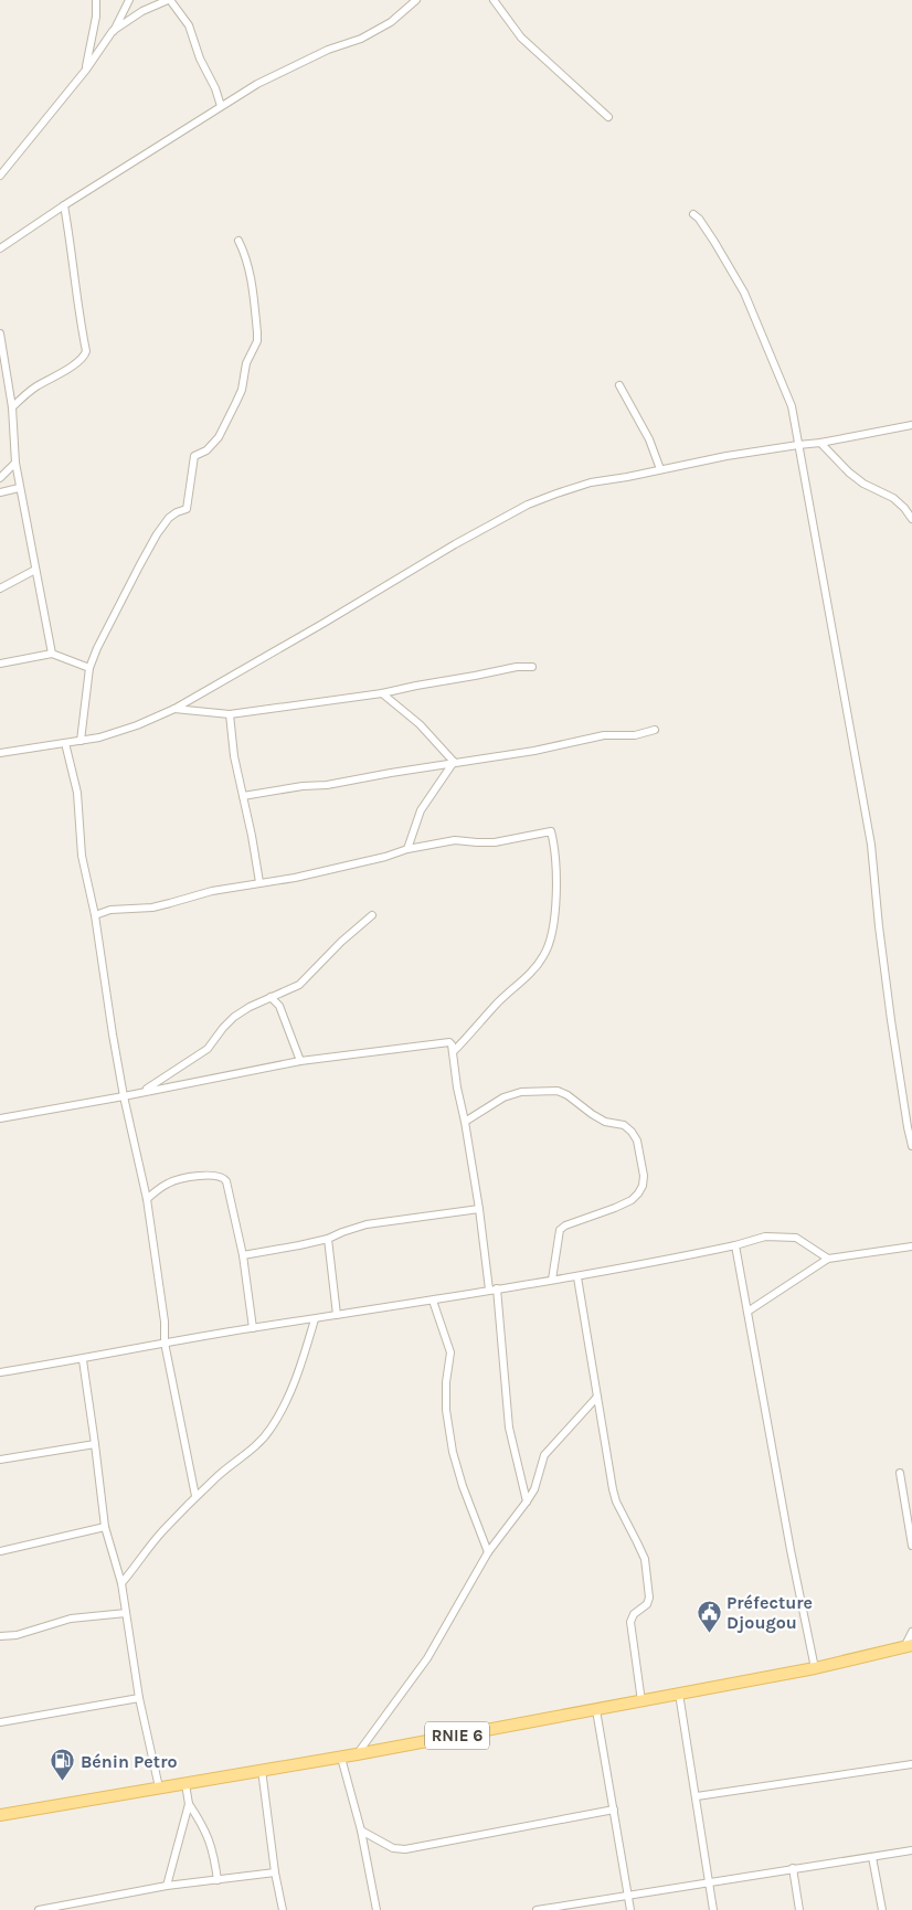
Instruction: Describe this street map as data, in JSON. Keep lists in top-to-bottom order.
{
  "streets": {
    "main road": ["RNIE 6"]
  },
  "places": {
    "public building": ["Préfecture Djougou"],
    "fuel station": ["Bénin Petro"]
  }
}
